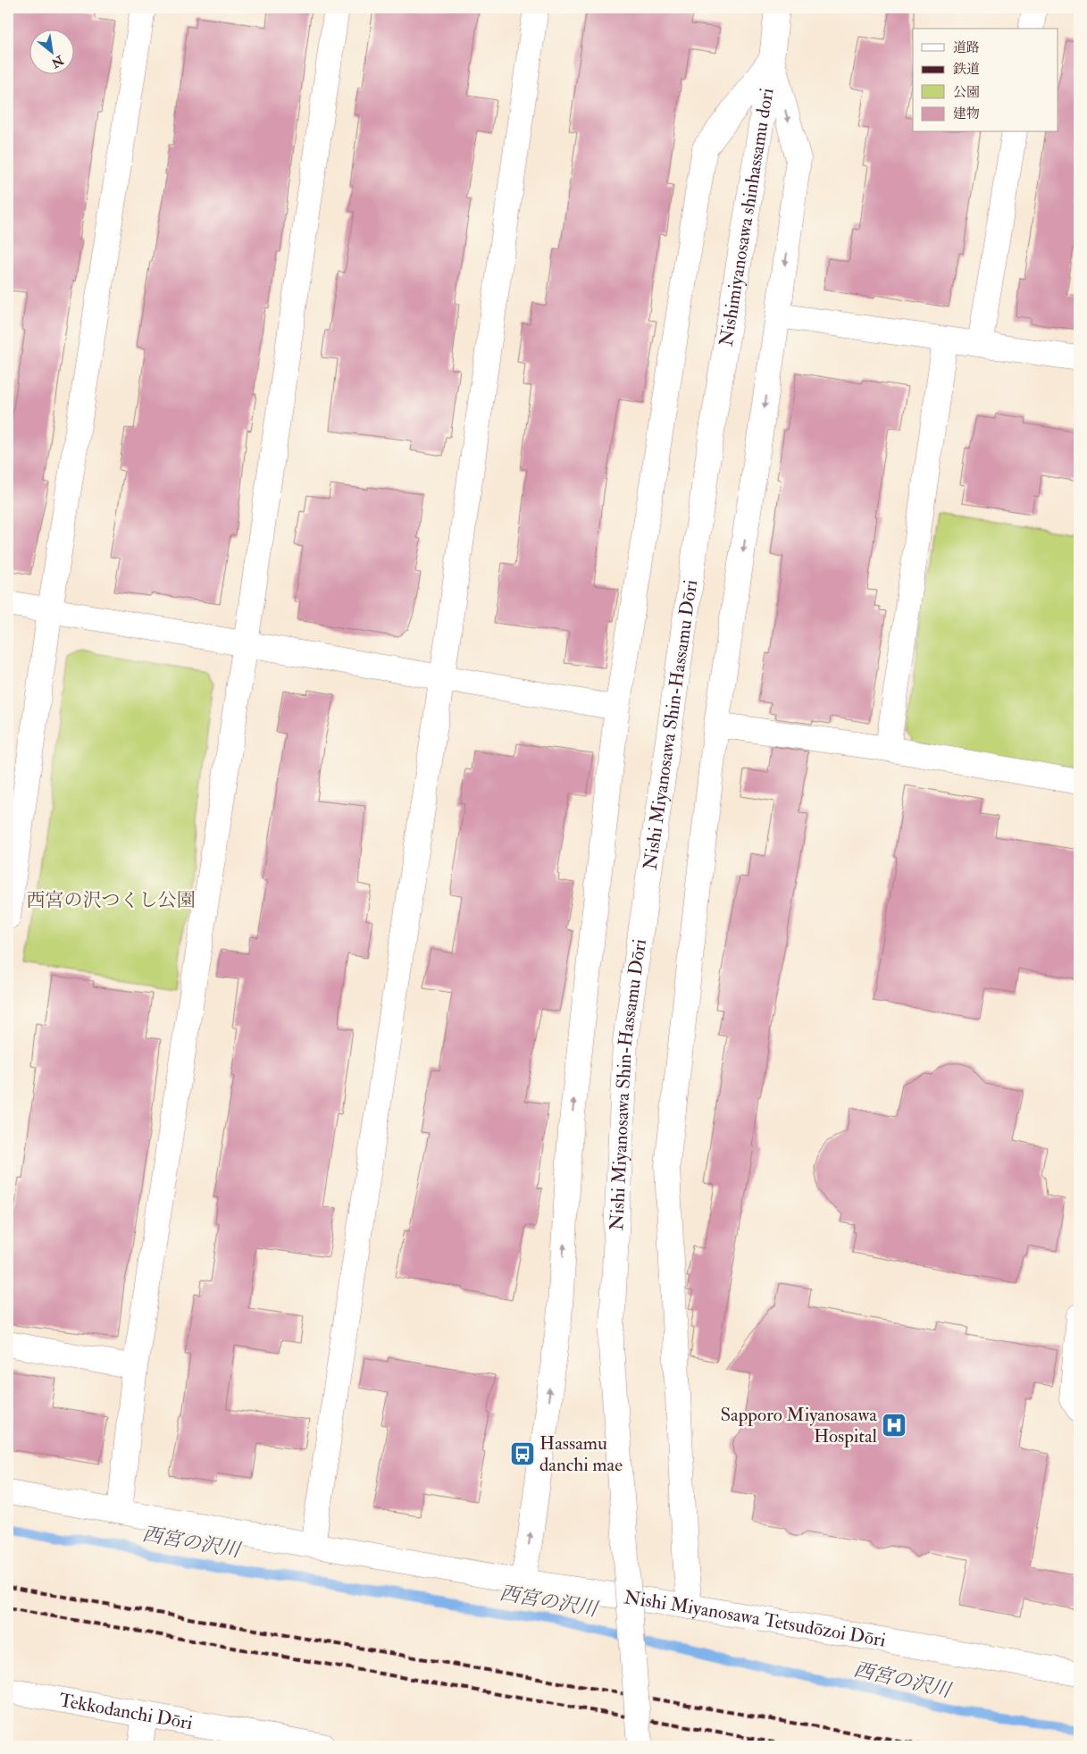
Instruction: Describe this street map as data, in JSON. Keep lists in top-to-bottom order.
{
  "streets": {
    "street": [
      "Nishimiyanosawa shinhassamu dori",
      "Nishi Miyanosawa Shin-Hassamu Dōri",
      "Nishi Miyanosawa Tetsudōzoi Dōri",
      "Tekkodanchi Dōri"
    ]
  },
  "crossings": [
    ["Nishimiyanosawa shinhassamu dori", "Nishi Miyanosawa Shin-Hassamu Dōri"]
  ],
  "water": ["西宮の沢川"],
  "parks": ["西宮の沢つくし公園"],
  "places": {
    "hospital": ["Sapporo Miyanosawa Hospital"],
    "bus stop": ["Hassamu danchi mae"]
  },
  "legend": [
    "道路",
    "鉄道",
    "公園",
    "建物"
  ],
  "north": "bottom right"
}
